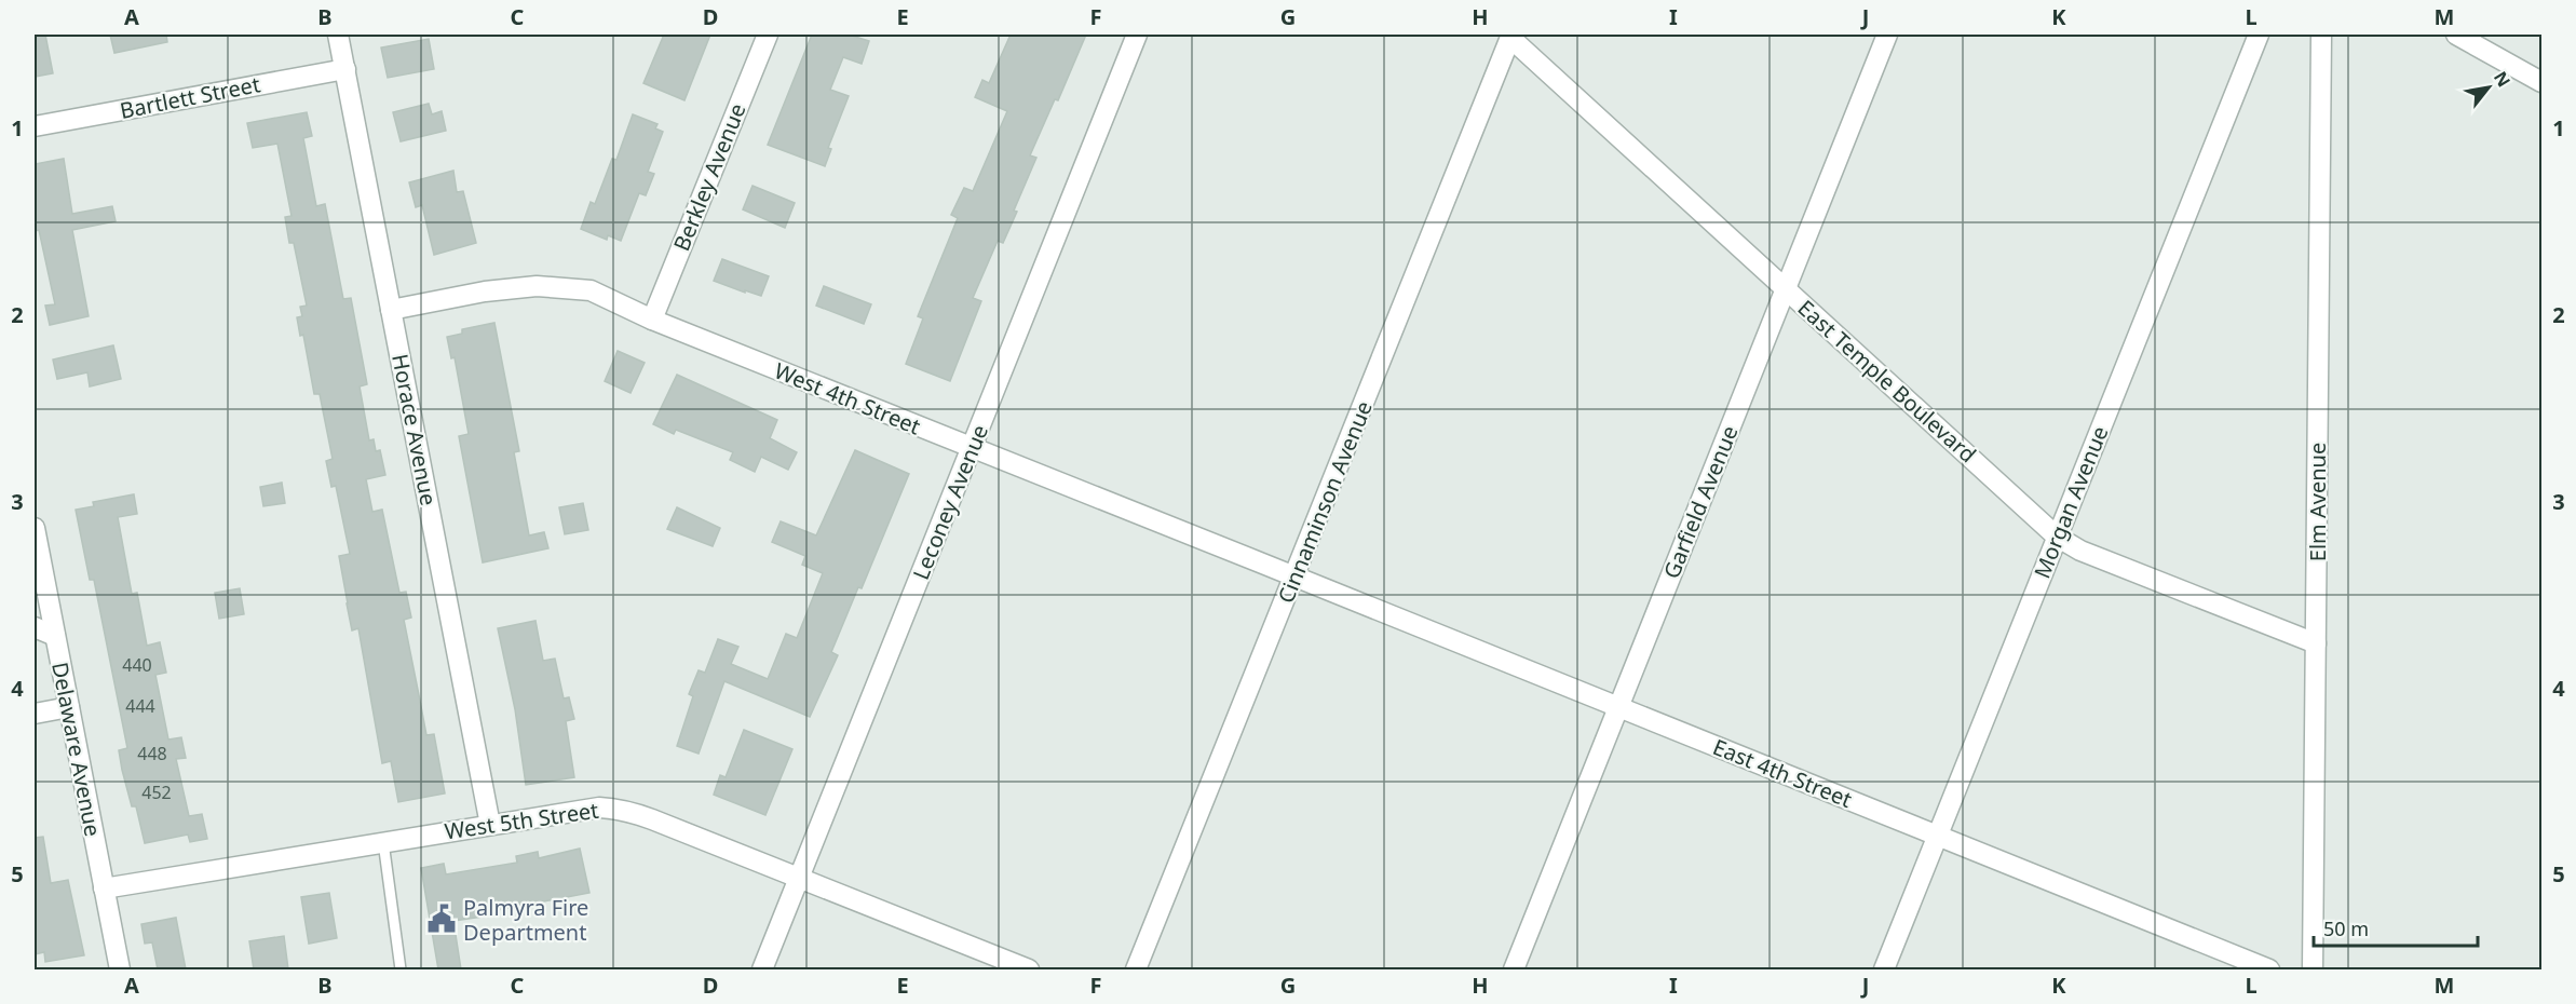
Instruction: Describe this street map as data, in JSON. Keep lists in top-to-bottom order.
{
  "streets": {
    "street": [
      "Bartlett Street",
      "Berkley Avenue",
      "East Temple Boulevard",
      "West 4th Street",
      "Horace Avenue",
      "Leconey Avenue",
      "Cinnaminson Avenue",
      "Garfield Avenue",
      "Morgan Avenue",
      "Elm Avenue",
      "Delaware Avenue",
      "East 4th Street",
      "West 5th Street"
    ]
  },
  "crossings": [
    ["Bartlett Street", "Horace Avenue"],
    ["Berkley Avenue", "West 4th Street"],
    ["East Temple Boulevard", "Cinnaminson Avenue"],
    ["East Temple Boulevard", "Garfield Avenue"],
    ["East Temple Boulevard", "Morgan Avenue"],
    ["East Temple Boulevard", "Elm Avenue"],
    ["West 4th Street", "Horace Avenue"],
    ["West 4th Street", "Leconey Avenue"],
    ["West 4th Street", "Cinnaminson Avenue"],
    ["West 4th Street", "East 4th Street"],
    ["Horace Avenue", "West 5th Street"],
    ["Leconey Avenue", "West 5th Street"],
    ["Cinnaminson Avenue", "East 4th Street"],
    ["Garfield Avenue", "East 4th Street"],
    ["Morgan Avenue", "East 4th Street"],
    ["Delaware Avenue", "West 5th Street"]
  ],
  "places": {
    "public building": ["Palmyra Fire Department"]
  },
  "house_numbers": [
    "440",
    "444",
    "448",
    "452"
  ],
  "scale_bar": "50 m",
  "north": "top right",
  "grid": {
    "columns": [
      "A",
      "B",
      "C",
      "D",
      "E",
      "F",
      "G",
      "H",
      "I",
      "J",
      "K",
      "L",
      "M"
    ],
    "rows": [
      "1",
      "2",
      "3",
      "4",
      "5"
    ]
  }
}
